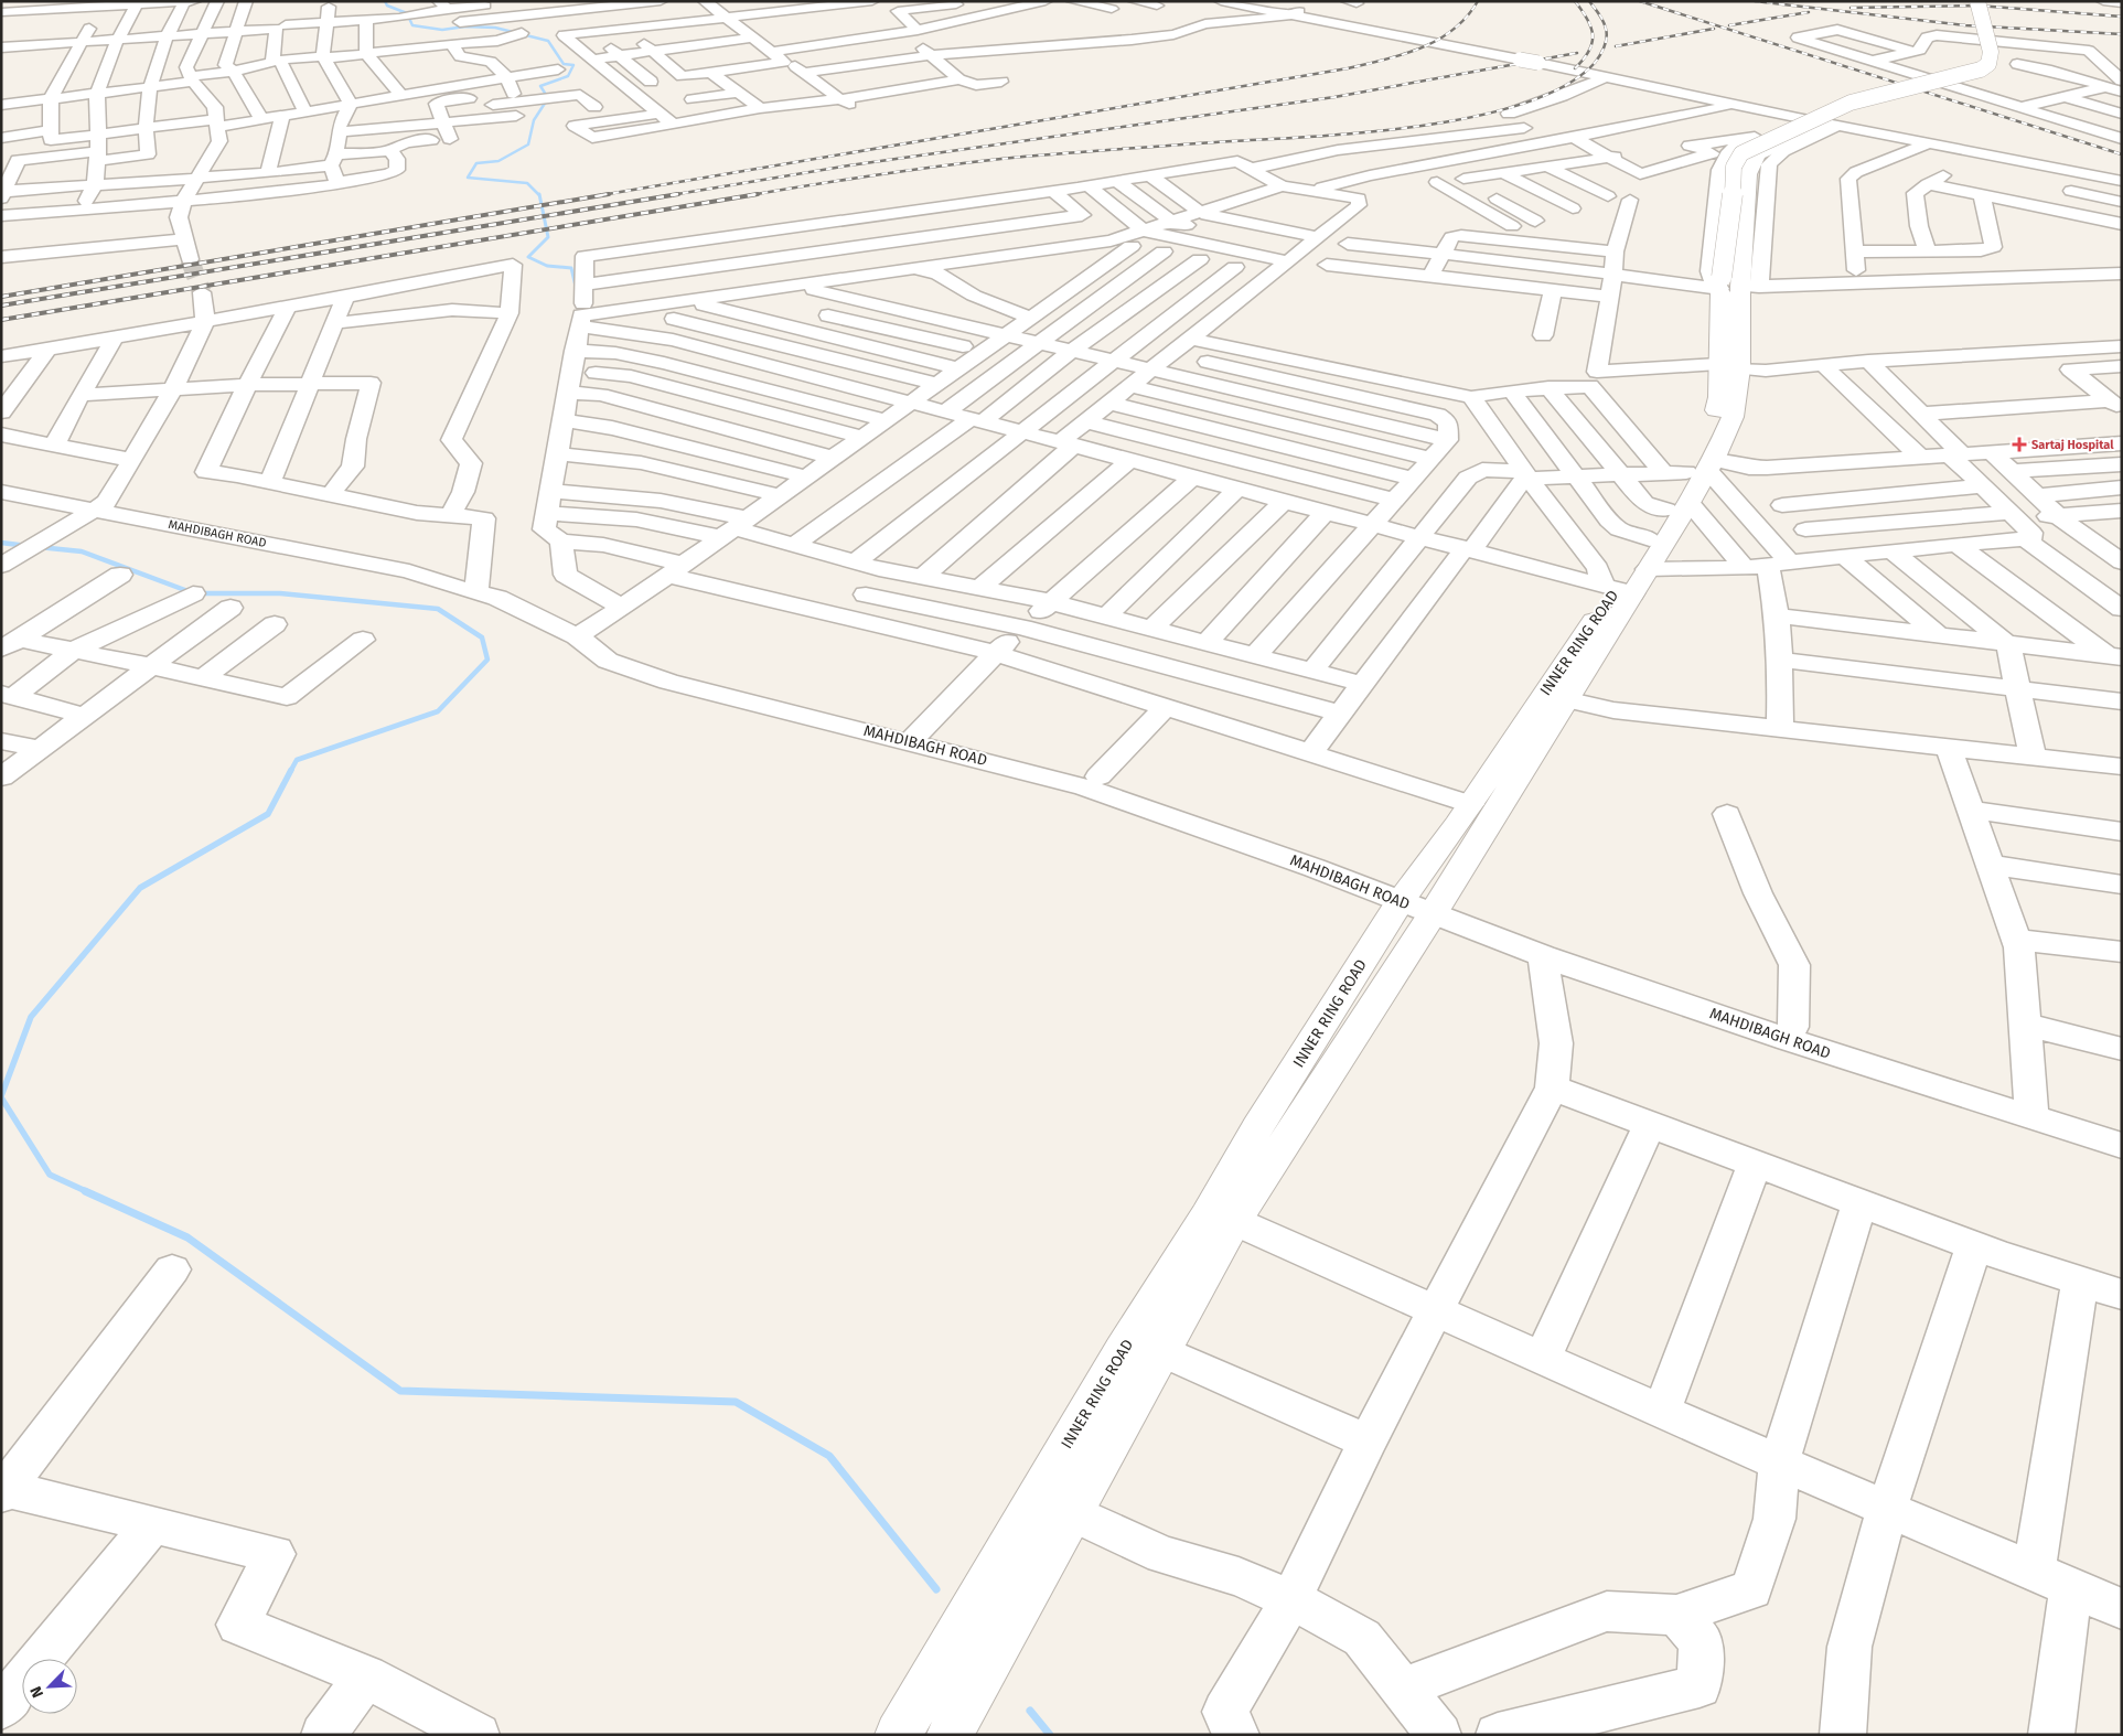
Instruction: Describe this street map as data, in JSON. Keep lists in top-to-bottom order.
{
  "streets": {
    "highway": ["INNER RING ROAD"],
    "street": ["MAHDIBAGH ROAD"]
  },
  "crossings": [
    ["MAHDIBAGH ROAD", "INNER RING ROAD"]
  ],
  "places": {
    "health": ["Sartaj Hospital"]
  },
  "north": "bottom left"
}
